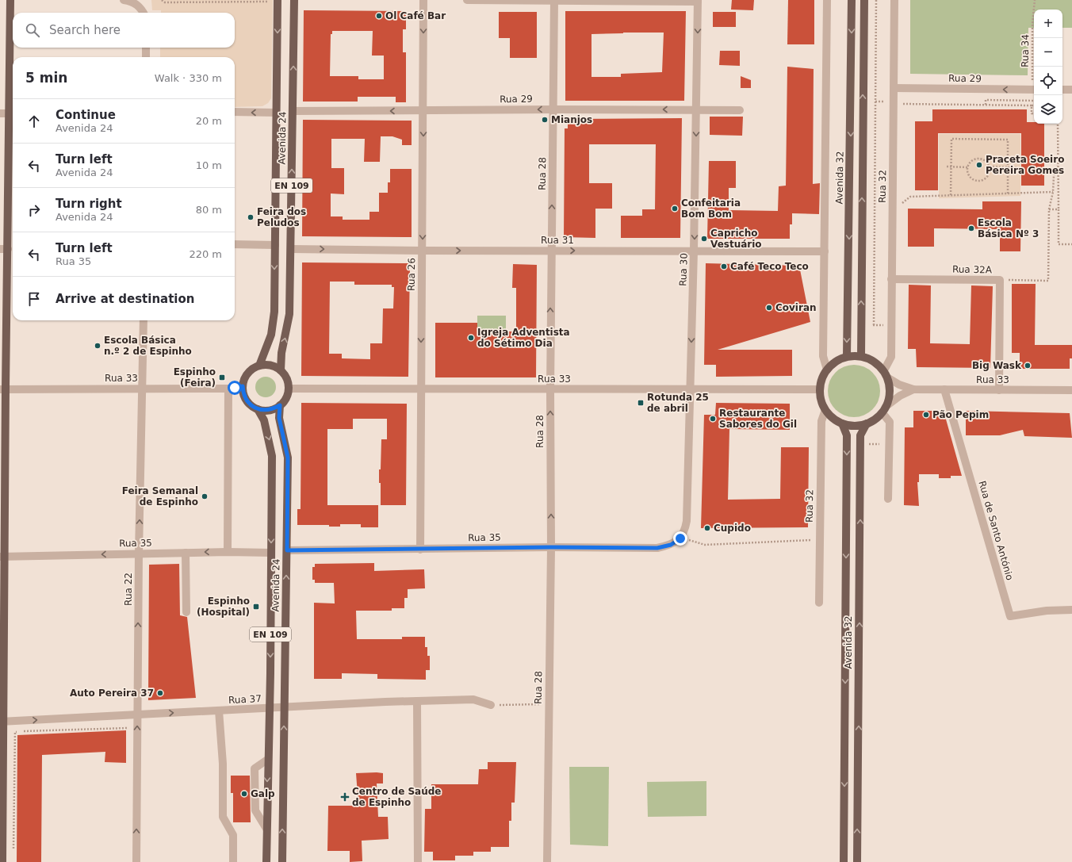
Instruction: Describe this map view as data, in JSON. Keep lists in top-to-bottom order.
{
  "streets": {
    "main road": ["Avenida 24", "Avenida 32", "EN 109"],
    "street": [
      "Rua 29",
      "Rua 28",
      "Rua 32",
      "Rua 31",
      "Rua 30",
      "Rua 32A",
      "Rua 26",
      "Rua 33",
      "Rua de Santo António",
      "Rua 35",
      "Rua 22",
      "Rua 37"
    ],
    "path": ["Rua 34"]
  },
  "crossings": [
    ["Rua 34", "Rua 29"],
    ["Rua 29", "Avenida 24"],
    ["Rua 29", "Rua 28"],
    ["Rua 29", "Rua 32"],
    ["Rua 29", "Rua 30"],
    ["Rua 29", "Rua 26"],
    ["Avenida 24", "Rua 31"],
    ["Avenida 24", "Rua 33"],
    ["Avenida 24", "Rua 35"],
    ["Avenida 24", "Rua 37"],
    ["Rua 28", "Rua 31"],
    ["Rua 28", "Rua 33"],
    ["Rua 28", "Rua 35"],
    ["Avenida 32", "Rua 32"],
    ["Avenida 32", "Rua 33"],
    ["Rua 32", "Rua 32A"],
    ["Rua 32", "Rua 33"],
    ["Rua 31", "Rua 30"],
    ["Rua 31", "Rua 26"],
    ["Rua 30", "Rua 33"],
    ["Rua 30", "Rua 35"],
    ["Rua 32A", "Rua 33"],
    ["Rua 26", "Rua 33"],
    ["Rua 26", "Rua 35"],
    ["Rua 33", "Rua de Santo António"],
    ["Rua 33", "Rua 22"],
    ["Rua 35", "Rua 22"],
    ["Rua 22", "Rua 37"]
  ],
  "one_way": [
    "Rua 29",
    "Rua 28",
    "Rua 31",
    "Rua 30",
    "Rua 26",
    "Rua 22",
    "Rua 37"
  ],
  "places": {
    "other": [
      "Ol Café Bar",
      "Mianjos",
      "Praceta Soeiro Pereira Gomes",
      "Confeitaria Bom Bom",
      "Feira dos Peludos",
      "Escola Básica Nº 3",
      "Capricho Vestuário",
      "Café Teco Teco",
      "Coviran",
      "Igreja Adventista do Sétimo Dia",
      "Escola Básica n.º 2 de Espinho",
      "Big Wask",
      "Pão Pepim",
      "Restaurante Sabores do Gil",
      "Feira Semanal de Espinho",
      "Cupido",
      "Auto Pereira 37",
      "Galp"
    ],
    "transit": ["Espinho (Feira)", "Rotunda 25 de abril", "Espinho (Hospital)"],
    "health": ["Centro de Saúde de Espinho"]
  },
  "page": {
    "map_buttons": ["+", "−"],
    "search": "Search here",
    "heading": ["5 min", "Walk · 330 m"],
    "list": [
      ["Continue", "Avenida 24", "20 m"],
      ["Turn left", "Avenida 24", "10 m"],
      ["Turn right", "Avenida 24", "80 m"],
      ["Turn left", "Rua 35", "220 m"],
      "Arrive at destination"
    ]
  }
}
